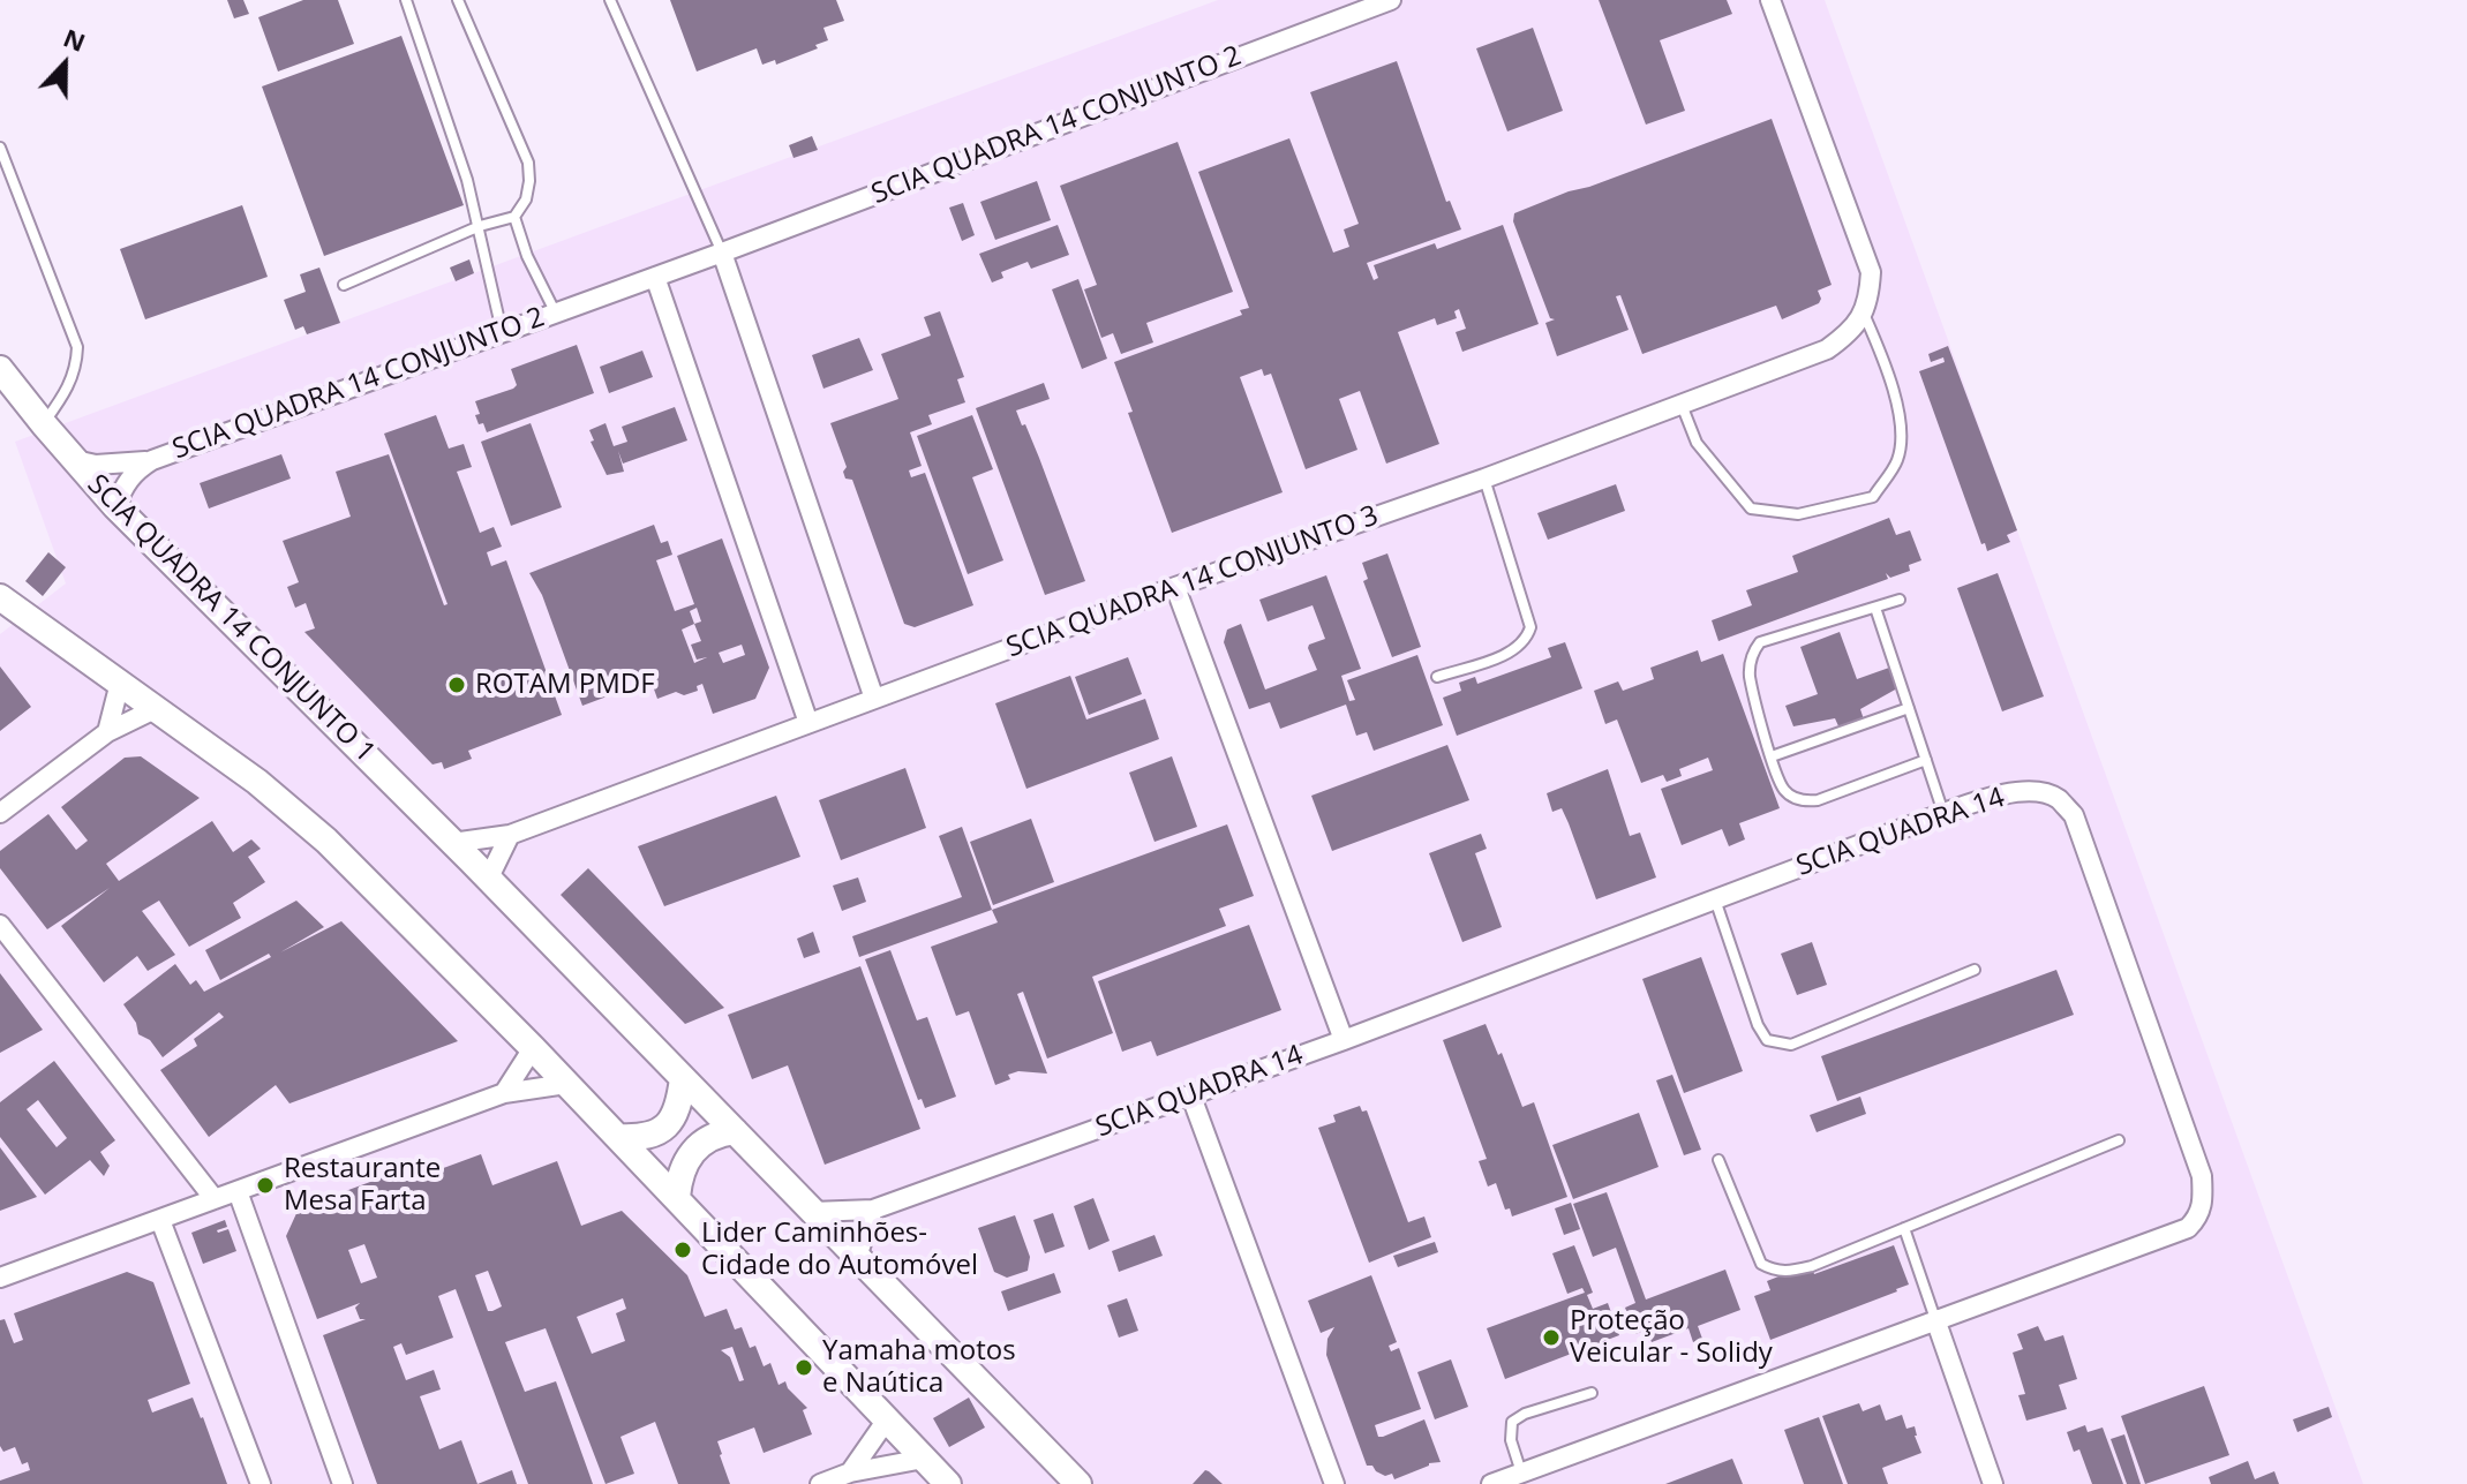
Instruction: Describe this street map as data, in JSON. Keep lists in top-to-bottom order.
{
  "streets": {
    "main road": ["SCIA QUADRA 14 CONJUNTO 1"],
    "street": ["SCIA QUADRA 14 CONJUNTO 2", "SCIA QUADRA 14 CONJUNTO 3", "SCIA QUADRA 14"]
  },
  "crossings": [
    ["SCIA QUADRA 14 CONJUNTO 3", "SCIA QUADRA 14 CONJUNTO 1"]
  ],
  "places": [
    "ROTAM PMDF",
    "Restaurante Mesa Farta",
    "Lider Caminhões- Cidade do Automóvel",
    "Proteção Veicular - Solidy",
    "Yamaha motos e Naútica"
  ],
  "north": "top"
}
